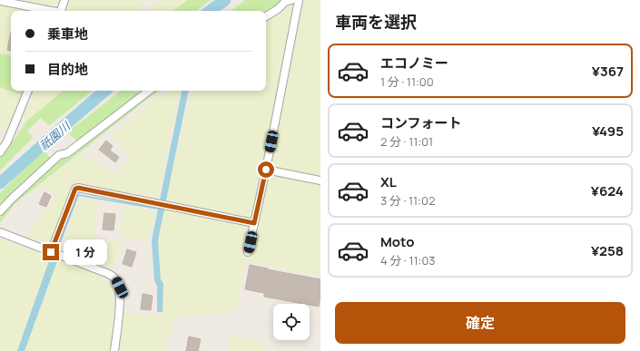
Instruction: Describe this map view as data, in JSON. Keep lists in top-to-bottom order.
{
  "water": ["祇園川"],
  "page": {
    "heading": "車両を選択",
    "banner": ["乗車地", "目的地"],
    "list": [
      {
        "name": "エコノミー",
        "note": "1 分 · 11:00",
        "value": "¥367"
      },
      {
        "name": "コンフォート",
        "note": "2 分 · 11:01",
        "value": "¥495"
      },
      {
        "name": "XL",
        "note": "3 分 · 11:02",
        "value": "¥624"
      },
      {
        "name": "Moto",
        "note": "4 分 · 11:03",
        "value": "¥258"
      }
    ],
    "bubble": "1 分",
    "buttons": "確定"
  }
}
